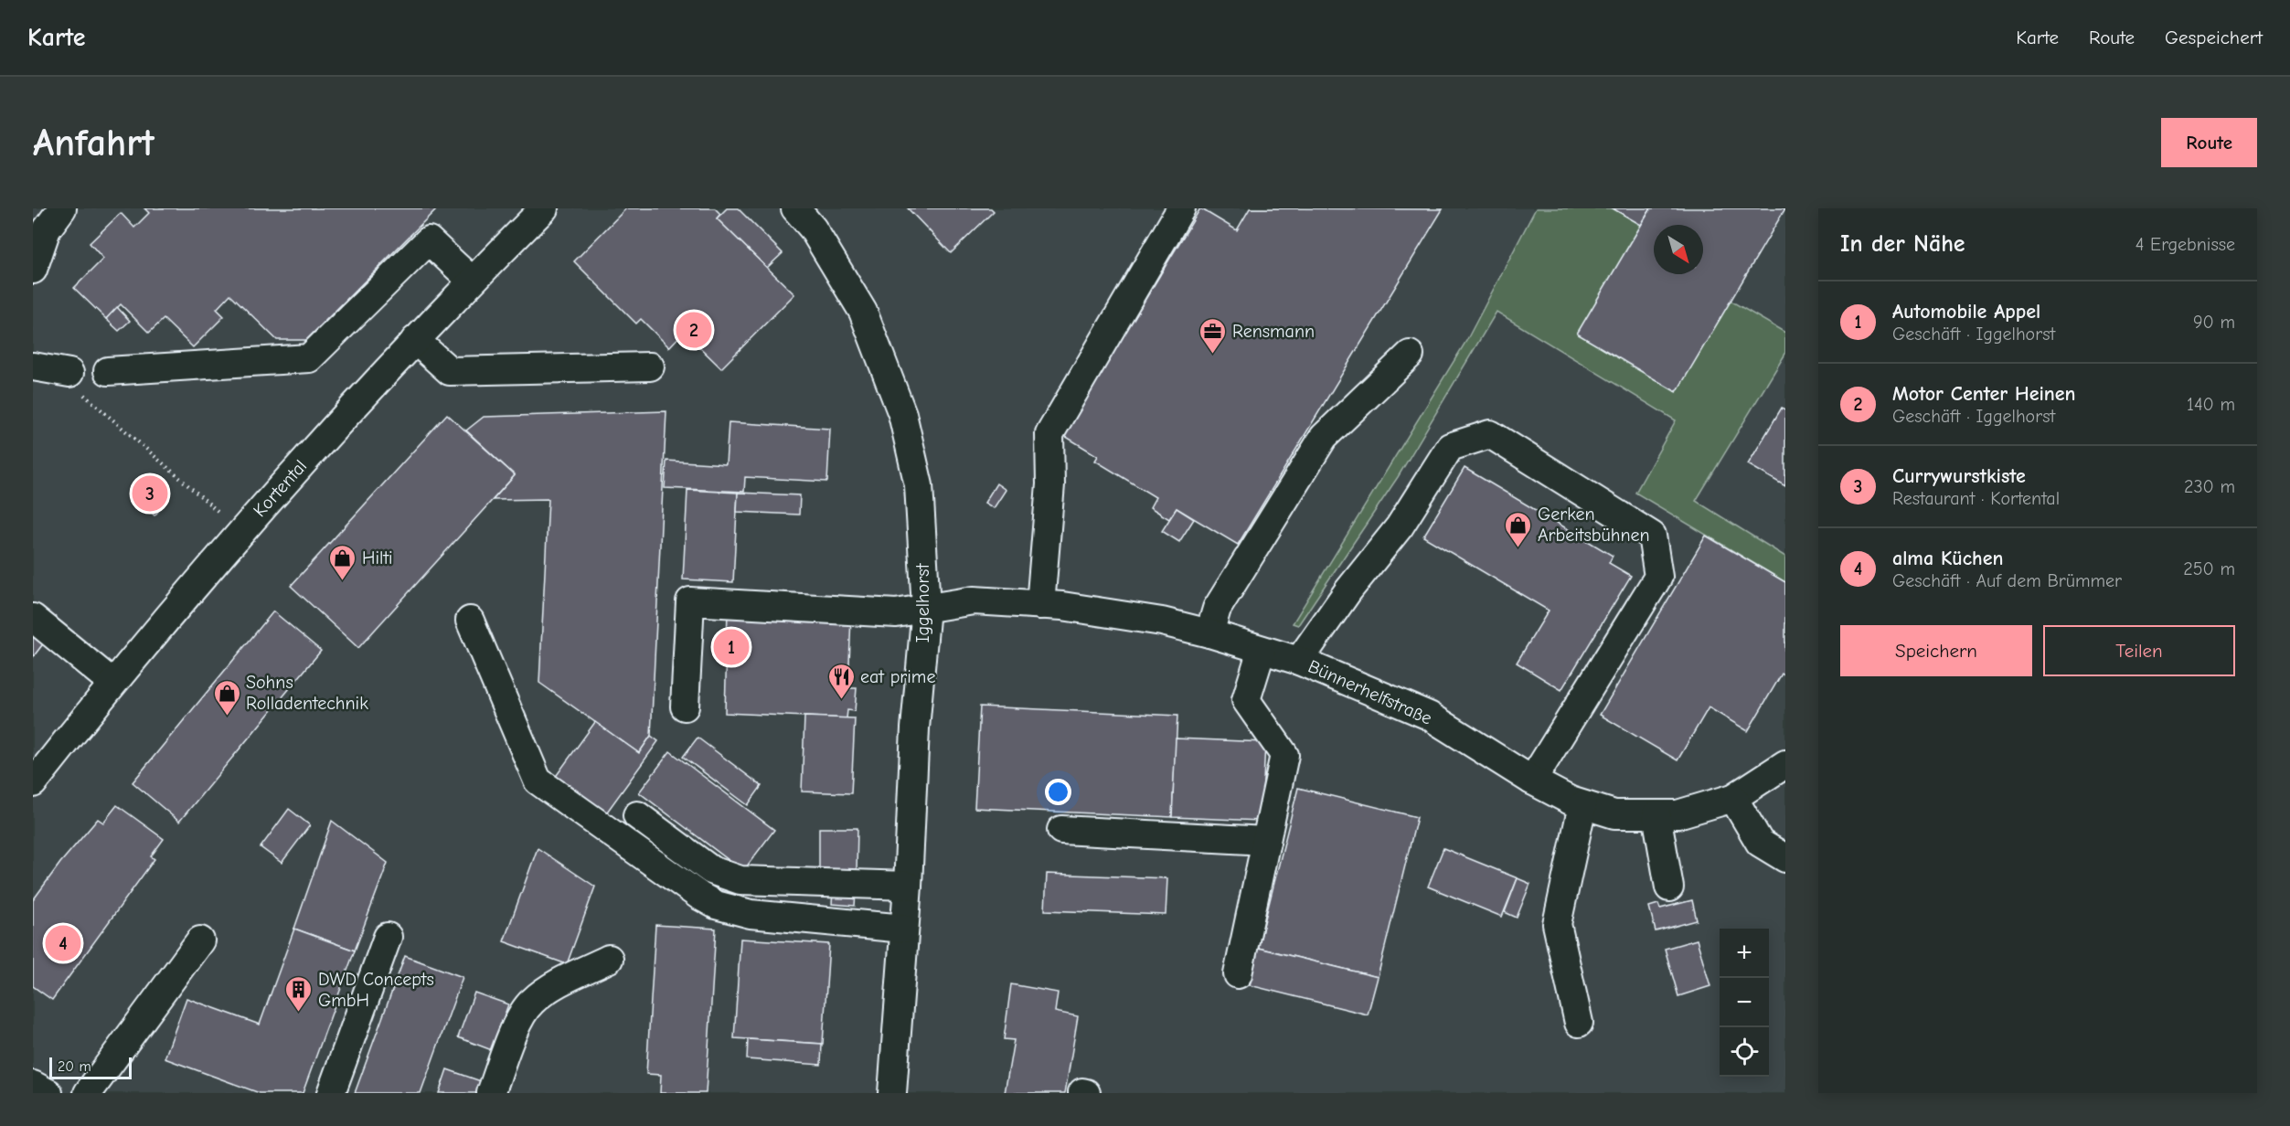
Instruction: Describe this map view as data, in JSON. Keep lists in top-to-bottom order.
{
  "streets": {
    "street": ["Kortental", "Iggelhorst", "Bünnerhelfstraße"]
  },
  "crossings": [
    ["Iggelhorst", "Bünnerhelfstraße"]
  ],
  "places": {
    "office": ["Rensmann"],
    "shop": ["Gerken Arbeitsbühnen", "Hilti", "Sohns Rolladentechnik"],
    "restaurant": ["eat prime"],
    "building": ["DWD Concepts GmbH"]
  },
  "scale_bar": "20 m",
  "north": "bottom right",
  "page": {
    "header": "Karte",
    "nav": ["Karte", "Route", "Gespeichert"],
    "buttons": [
      "Route",
      ["Speichern", "Teilen"]
    ],
    "title": "Anfahrt",
    "heading": ["In der Nähe", "4 Ergebnisse"],
    "list": [
      {
        "mark": "1",
        "name": "Automobile Appel",
        "note": "Geschäft · Iggelhorst",
        "value": "90 m"
      },
      {
        "mark": "2",
        "name": "Motor Center Heinen",
        "note": "Geschäft · Iggelhorst",
        "value": "140 m"
      },
      {
        "mark": "3",
        "name": "Currywurstkiste",
        "note": "Restaurant · Kortental",
        "value": "230 m"
      },
      {
        "mark": "4",
        "name": "alma Küchen",
        "note": "Geschäft · Auf dem Brümmer",
        "value": "250 m"
      }
    ],
    "pins": [
      "2",
      "3",
      "1",
      "4"
    ],
    "map_buttons": ["+", "−"],
    "scale": "20 m"
  }
}
